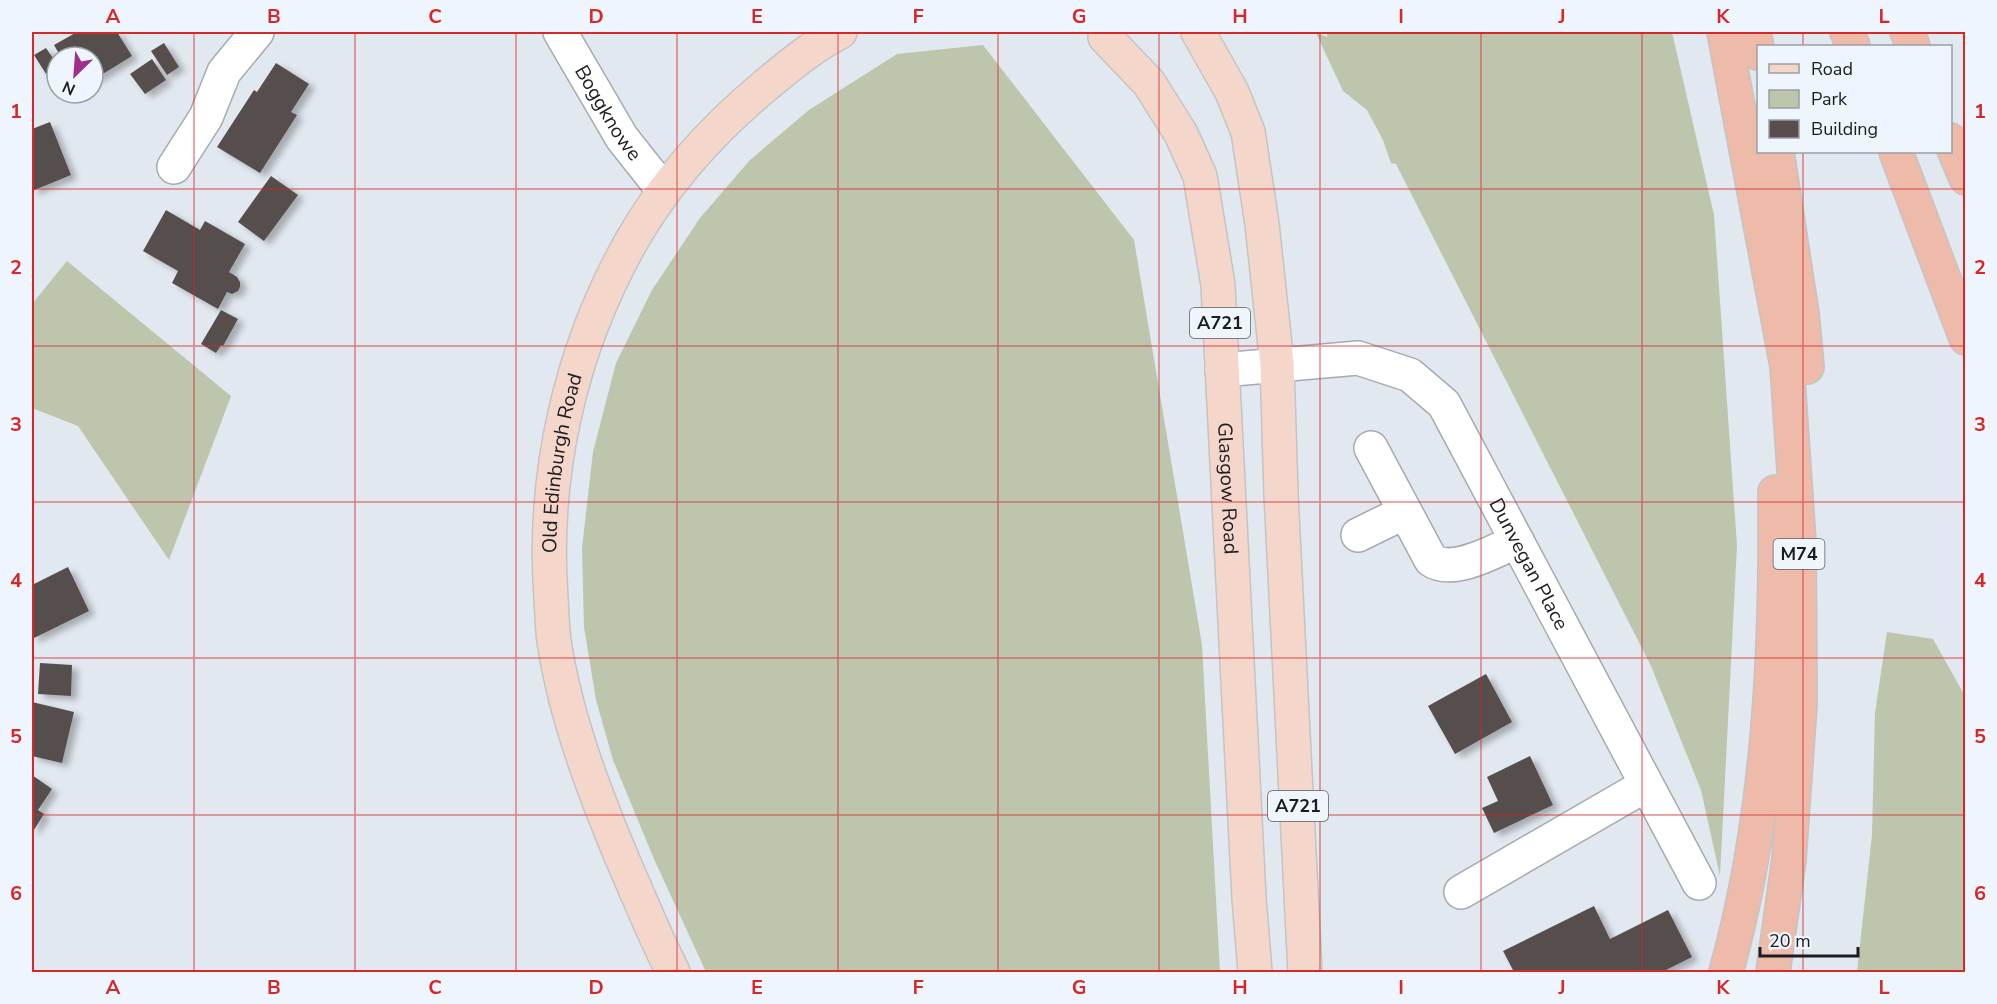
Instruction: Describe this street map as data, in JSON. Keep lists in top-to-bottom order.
{
  "streets": {
    "highway": ["M74"],
    "main road": ["A721", "Old Edinburgh Road", "Glasgow Road"],
    "street": ["Boggknowe", "Dunvegan Place"]
  },
  "crossings": [
    ["Boggknowe", "Old Edinburgh Road"],
    ["A721", "Dunvegan Place"],
    ["Glasgow Road", "Dunvegan Place"]
  ],
  "legend": ["Road", "Park", "Building"],
  "scale_bar": "20 m",
  "north": "bottom left",
  "grid": {
    "columns": [
      "A",
      "B",
      "C",
      "D",
      "E",
      "F",
      "G",
      "H",
      "I",
      "J",
      "K",
      "L"
    ],
    "rows": [
      "1",
      "2",
      "3",
      "4",
      "5",
      "6"
    ]
  }
}
